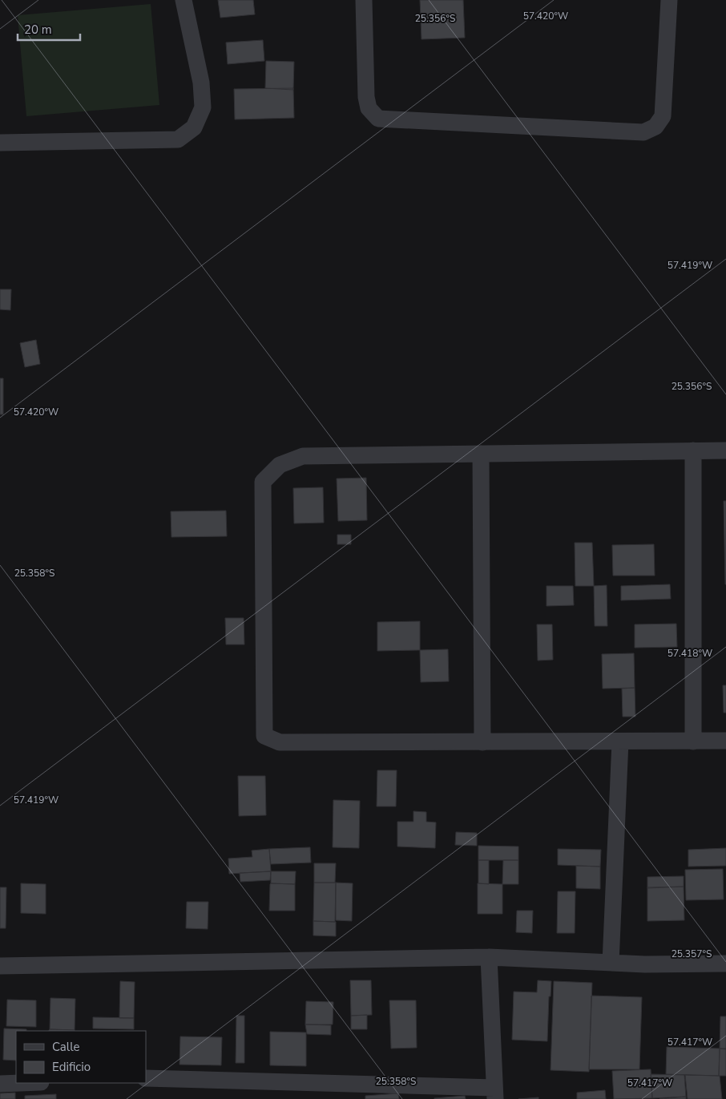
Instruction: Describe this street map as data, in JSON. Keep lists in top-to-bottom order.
{
  "legend": ["Calle", "Edificio"],
  "scale_bar": "20 m",
  "coordinates": [
    "57.420°W",
    "25.356°S",
    "57.419°W",
    "25.358°S",
    "57.418°W",
    "25.357°S",
    "57.417°W"
  ]
}
